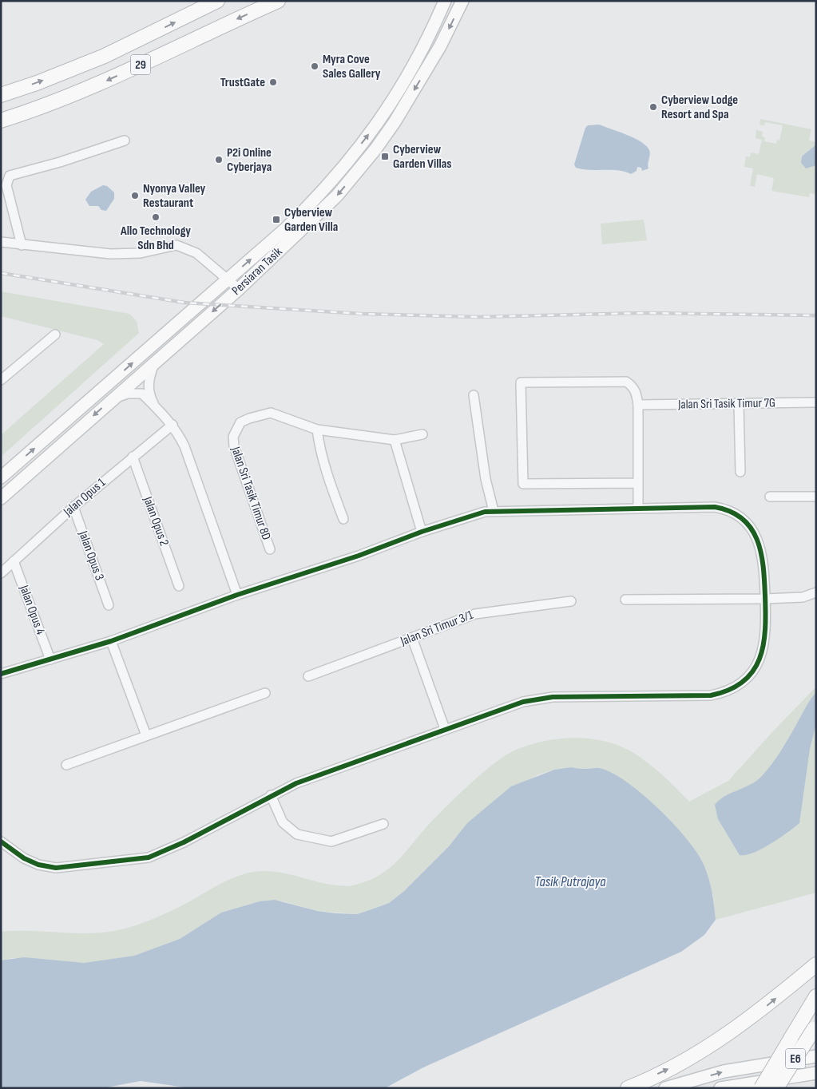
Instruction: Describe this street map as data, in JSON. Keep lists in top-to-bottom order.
{
  "streets": {
    "highway": ["29", "E6"],
    "main road": ["Persiaran Tasik"],
    "street": [
      "Jalan Sri Tasik Timur 7G",
      "Jalan Sri Tasik Timur 8D",
      "Jalan Opus 1",
      "Jalan Opus 2",
      "Jalan Opus 3",
      "Jalan Opus 4",
      "Jalan Sri Timur 3/1"
    ]
  },
  "crossings": [
    ["Jalan Opus 1", "Jalan Opus 2"],
    ["Jalan Opus 1", "Jalan Opus 3"],
    ["Jalan Opus 1", "Jalan Opus 4"]
  ],
  "water": ["Tasik Putrajaya"],
  "places": {
    "other": [
      "Myra Cove Sales Gallery",
      "TrustGate",
      "Cyberview Lodge Resort and Spa",
      "P2i Online Cyberjaya",
      "Nyonya Valley Restaurant",
      "Allo Technology Sdn Bhd"
    ],
    "transit": ["Cyberview Garden Villas", "Cyberview Garden Villa"]
  }
}
